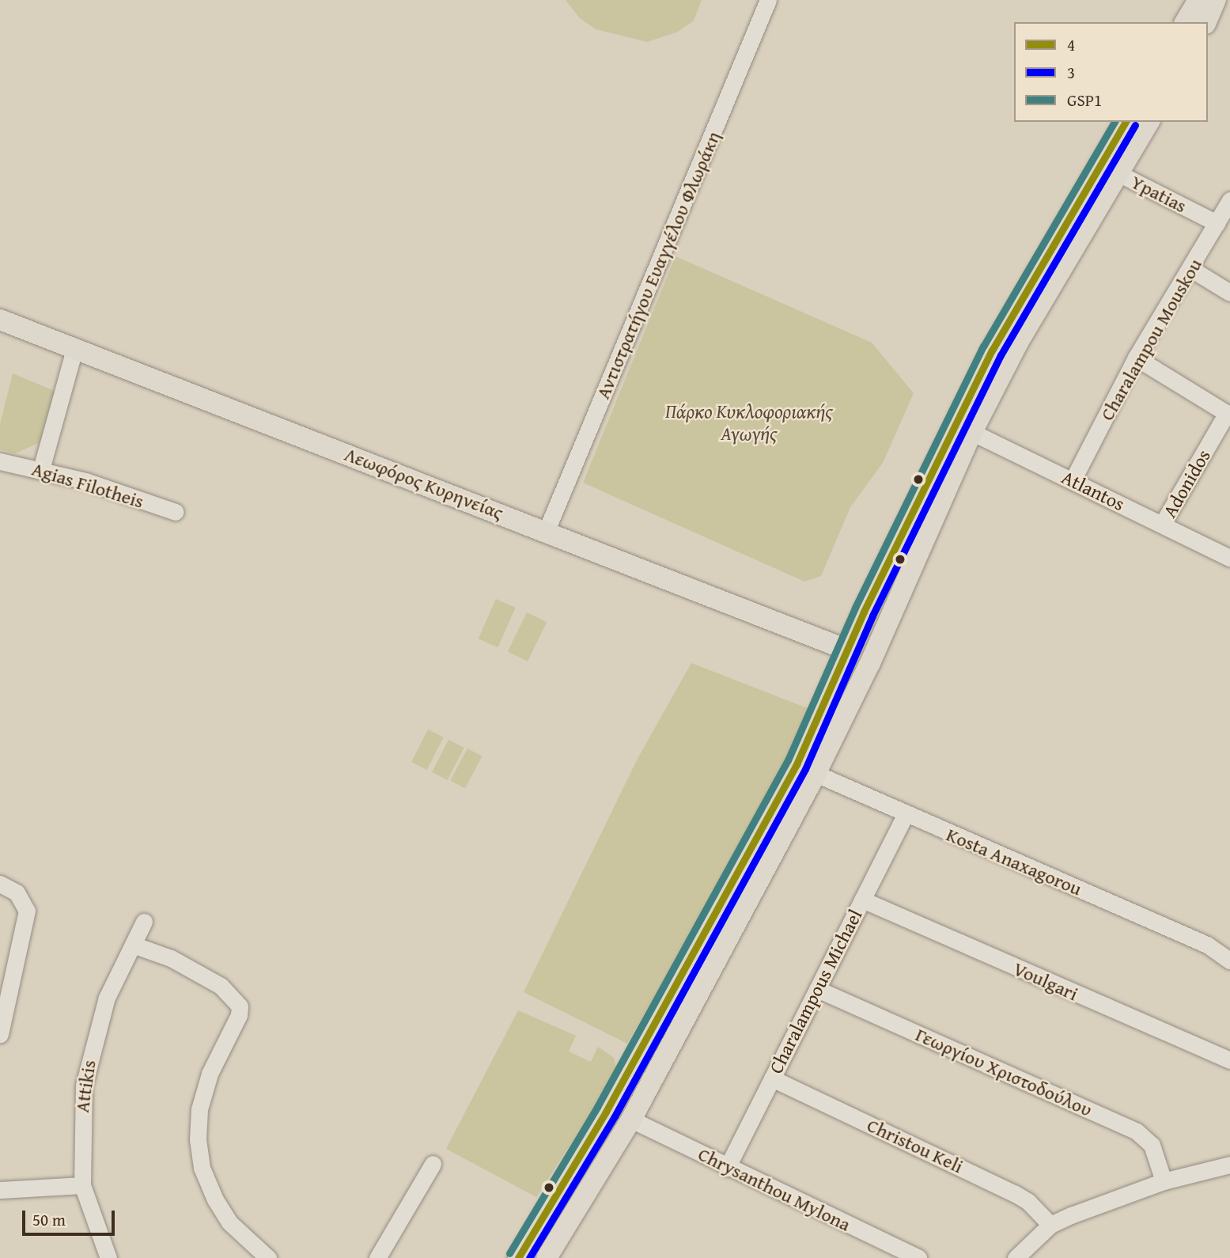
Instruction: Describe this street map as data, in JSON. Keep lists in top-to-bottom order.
{
  "streets": {
    "main road": ["Λεωφόρος Κυρηνείας"],
    "street": [
      "Ypatias",
      "Αντιστρατήγου Ευαγγέλου Φλωράκη",
      "Charalampou Mouskou",
      "Adonidos",
      "Agias Filotheis",
      "Atlantos",
      "Kosta Anaxagorou",
      "Voulgari",
      "Charalampous Michael",
      "Γεωργίου Χριστοδούλου",
      "Attikis",
      "Christou Keli",
      "Chrysanthou Mylona"
    ]
  },
  "crossings": [
    ["Ypatias", "Charalampou Mouskou"],
    ["Αντιστρατήγου Ευαγγέλου Φλωράκη", "Λεωφόρος Κυρηνείας"],
    ["Charalampou Mouskou", "Atlantos"],
    ["Adonidos", "Atlantos"],
    ["Kosta Anaxagorou", "Charalampous Michael"],
    ["Voulgari", "Charalampous Michael"],
    ["Charalampous Michael", "Γεωργίου Χριστοδούλου"],
    ["Charalampous Michael", "Christou Keli"],
    ["Charalampous Michael", "Chrysanthou Mylona"]
  ],
  "parks": ["Πάρκο Κυκλοφοριακής Αγωγής"],
  "lines": ["transit line 4", "transit line GSP1", "transit line 3"],
  "legend": ["4", "3", "GSP1"],
  "scale_bar": "50 m"
}
